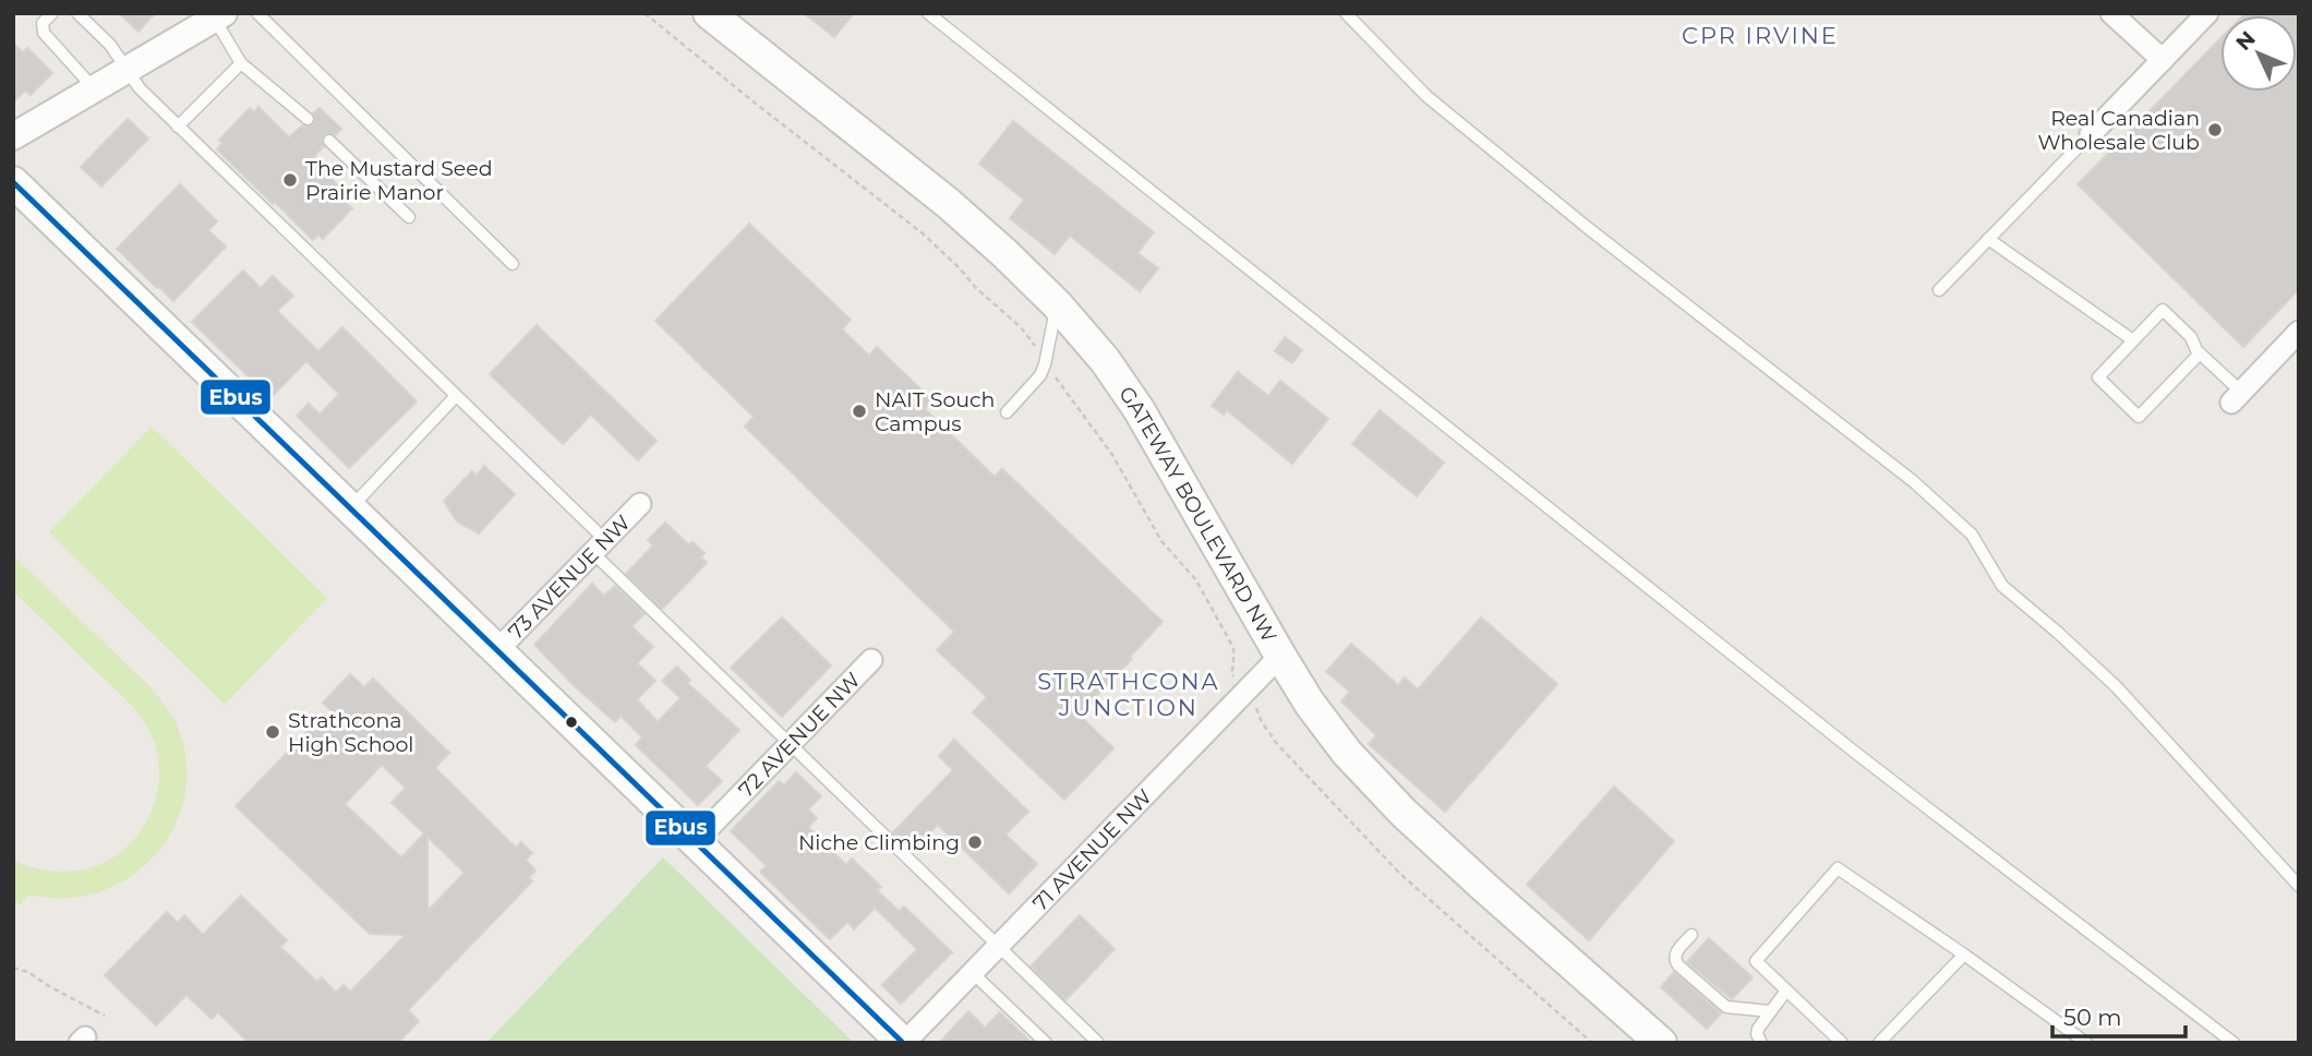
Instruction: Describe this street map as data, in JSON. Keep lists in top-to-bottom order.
{
  "streets": {
    "main road": ["GATEWAY BOULEVARD NW"],
    "street": ["73 AVENUE NW", "72 AVENUE NW", "71 AVENUE NW"]
  },
  "crossings": [
    ["GATEWAY BOULEVARD NW", "71 AVENUE NW"]
  ],
  "districts": ["CPR IRVINE", "STRATHCONA JUNCTION"],
  "places": [
    "Real Canadian Wholesale Club",
    "The Mustard Seed Prairie Manor",
    "NAIT Souch Campus",
    "Strathcona High School",
    "Niche Climbing"
  ],
  "lines": ["transit line Ebus"],
  "scale_bar": "50 m",
  "north": "top left"
}
